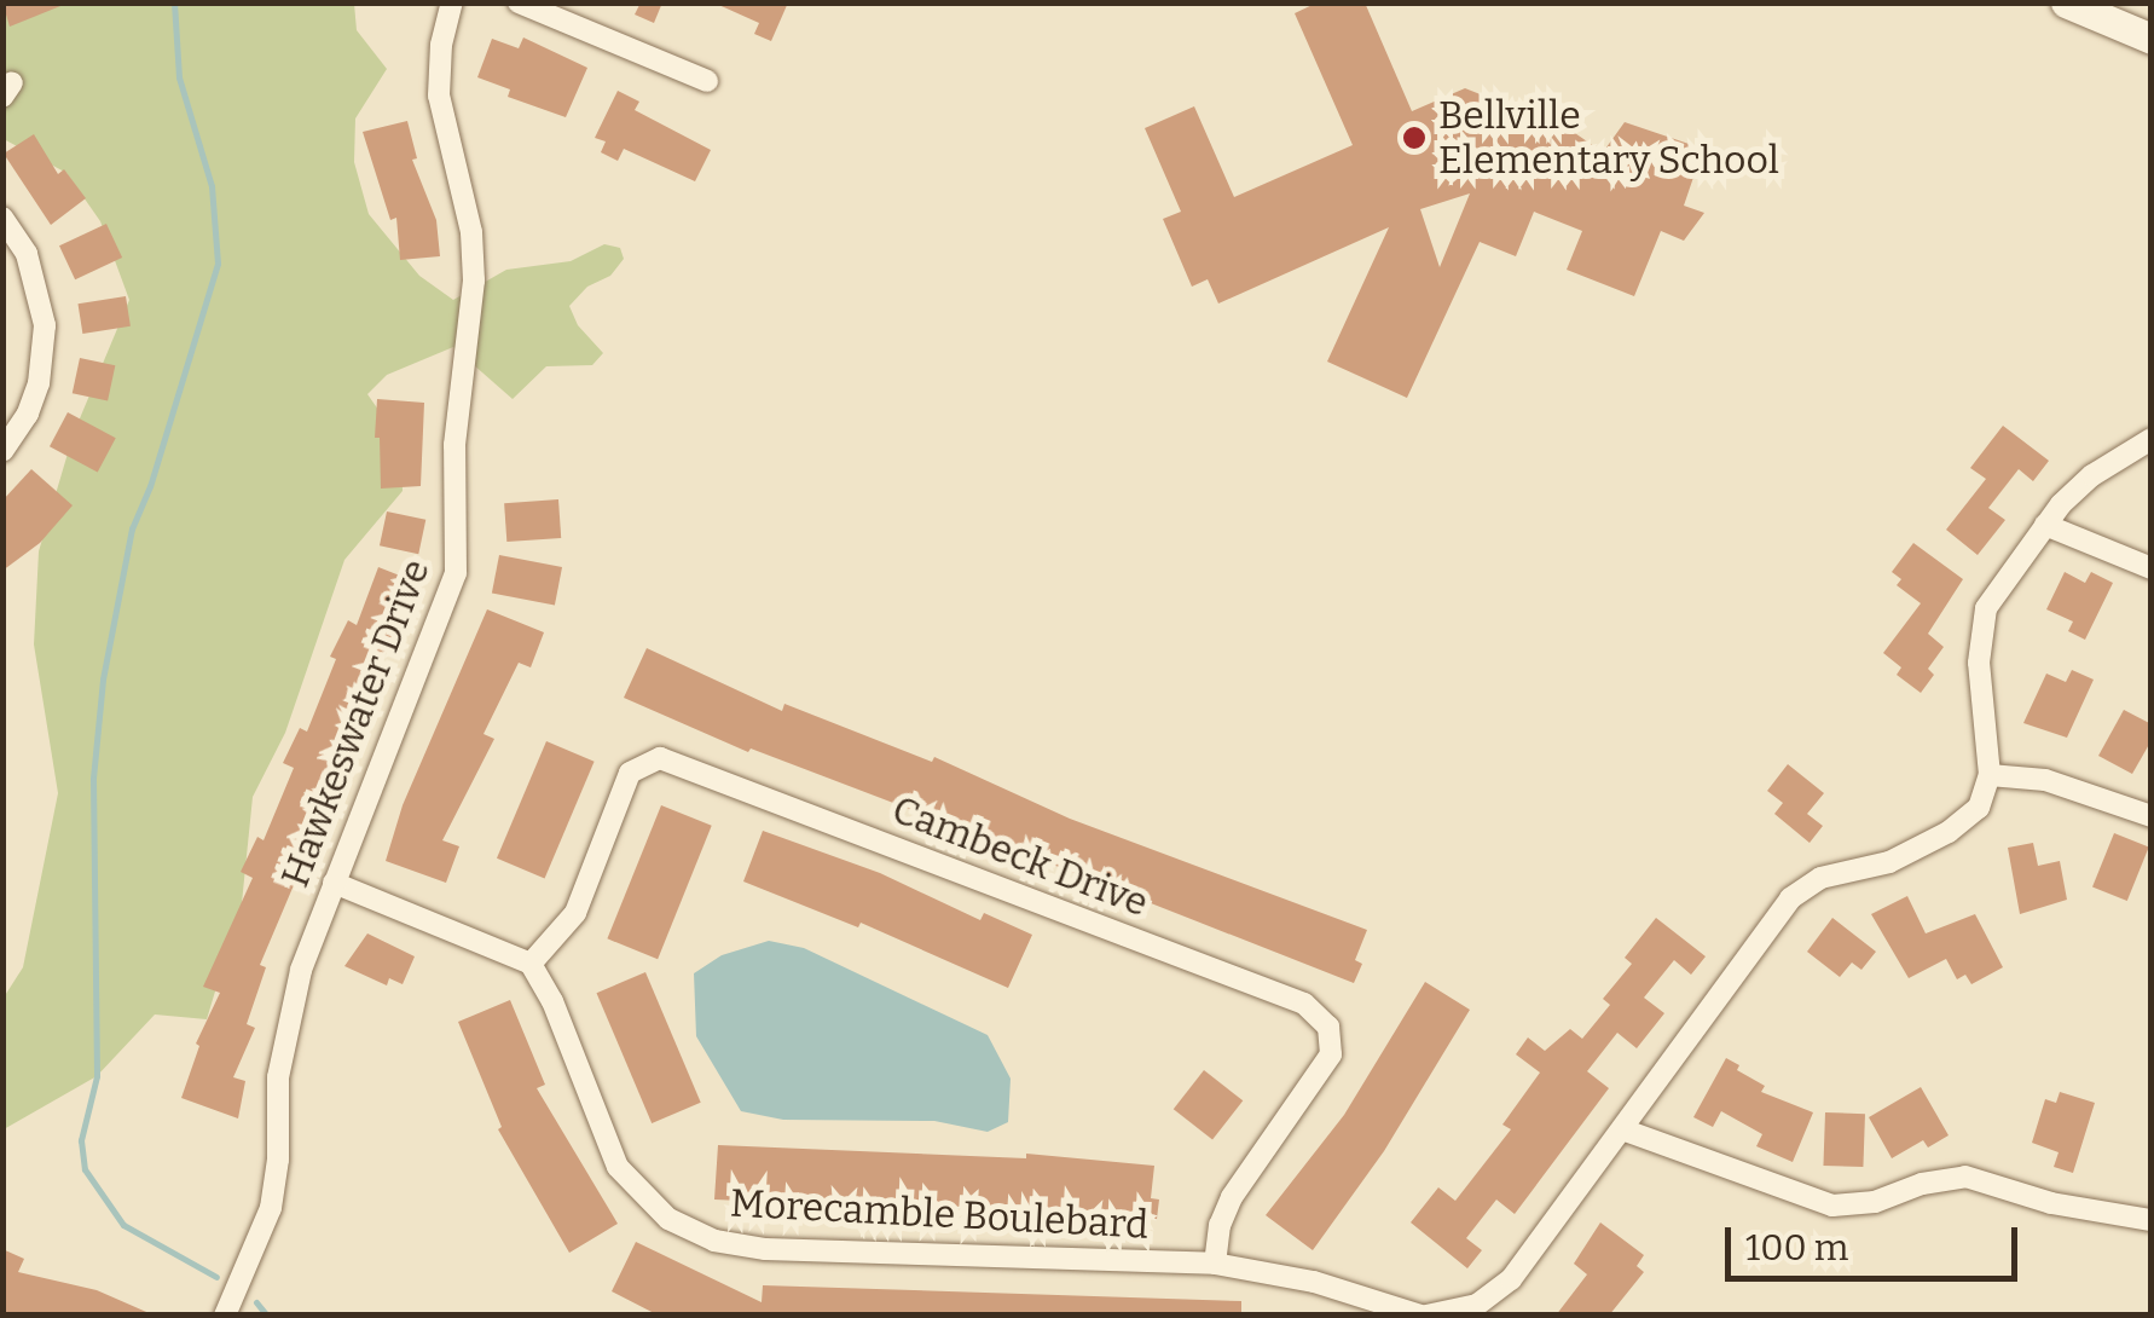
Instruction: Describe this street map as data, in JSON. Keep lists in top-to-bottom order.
{
  "streets": {
    "street": ["Hawkeswater Drive", "Cambeck Drive", "Morecamble Boulebard"]
  },
  "crossings": [
    ["Cambeck Drive", "Morecamble Boulebard"]
  ],
  "places": ["Bellville Elementary School"],
  "scale_bar": "100 m"
}
